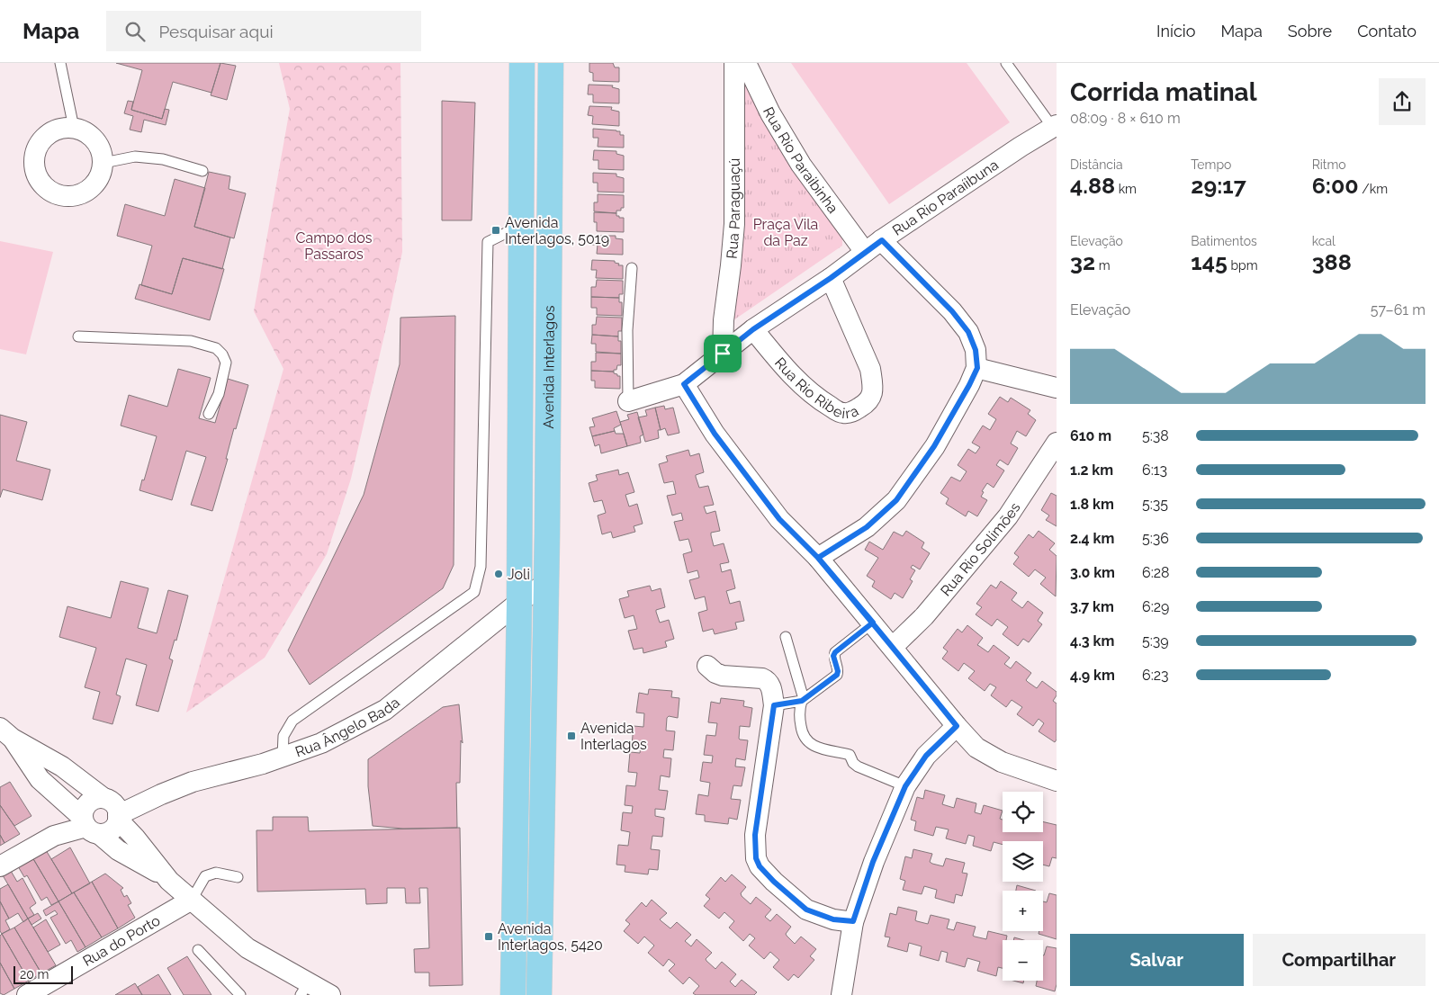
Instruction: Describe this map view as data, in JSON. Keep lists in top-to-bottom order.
{
  "streets": {
    "main road": ["Avenida Interlagos"],
    "street": [
      "Rua Rio Paraibinha",
      "Rua Rio Paraíibuna",
      "Rua Paraguaçú",
      "Rua Rio Ribeira",
      "Rua Rio Solimões",
      "Rua Ângelo Bada",
      "Rua do Porto"
    ]
  },
  "crossings": [
    ["Rua Rio Paraibinha", "Rua Rio Paraíibuna"],
    ["Rua Rio Paraíibuna", "Rua Paraguaçú"],
    ["Rua Rio Paraíibuna", "Rua Rio Ribeira"],
    ["Avenida Interlagos", "Rua Ângelo Bada"]
  ],
  "parks": ["Praça Vila da Paz", "Campo dos Passaros"],
  "places": {
    "transit": ["Avenida Interlagos, 5019", "Avenida Interlagos", "Avenida Interlagos, 5420"],
    "other": ["Joli"]
  },
  "scale_bar": "20 m",
  "page": {
    "header": "Mapa",
    "search": "Pesquisar aqui",
    "nav": [
      "Início",
      "Mapa",
      "Sobre",
      "Contato"
    ],
    "heading": ["Corrida matinal", "08:09 · 8 × 610 m"],
    "stats": [
      ["Distância", "4.88 km"],
      ["Tempo", "29:17"],
      ["Ritmo", "6:00 /km"],
      ["Elevação", "32 m"],
      ["Batimentos", "145 bpm"],
      ["kcal", "388"]
    ],
    "chart": ["Elevação", "57–61 m"],
    "list": [
      {
        "name": "610 m",
        "note": "5:38"
      },
      {
        "name": "1.2 km",
        "note": "6:13"
      },
      {
        "name": "1.8 km",
        "note": "5:35"
      },
      {
        "name": "2.4 km",
        "note": "5:36"
      },
      {
        "name": "3.0 km",
        "note": "6:28"
      },
      {
        "name": "3.7 km",
        "note": "6:29"
      },
      {
        "name": "4.3 km",
        "note": "5:39"
      },
      {
        "name": "4.9 km",
        "note": "6:23"
      }
    ],
    "map_buttons": ["+", "−"],
    "buttons": ["Salvar", "Compartilhar"],
    "scale": "20 m"
  }
}
